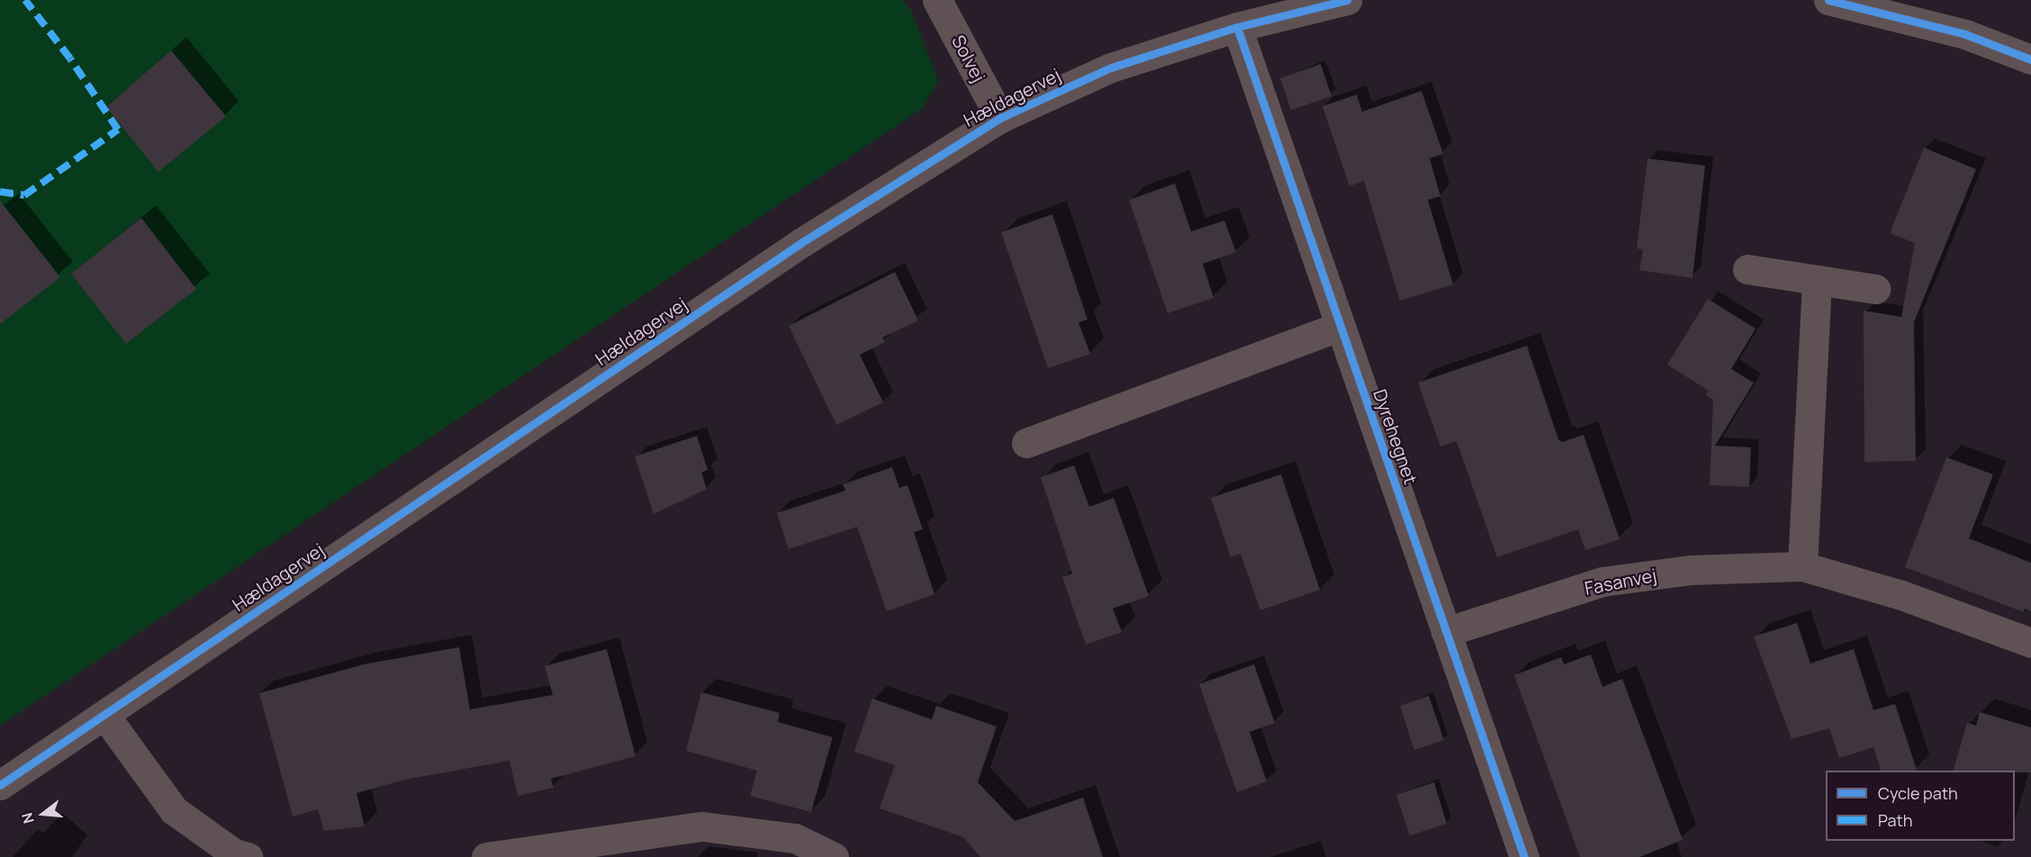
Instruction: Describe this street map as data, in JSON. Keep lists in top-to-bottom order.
{
  "streets": {
    "street": [
      "Solvej",
      "Hældagervej",
      "Dyrehegnet",
      "Fasanvej"
    ]
  },
  "crossings": [
    ["Solvej", "Hældagervej"],
    ["Hældagervej", "Dyrehegnet"],
    ["Dyrehegnet", "Fasanvej"]
  ],
  "legend": ["Cycle path", "Path"],
  "north": "left"
}
